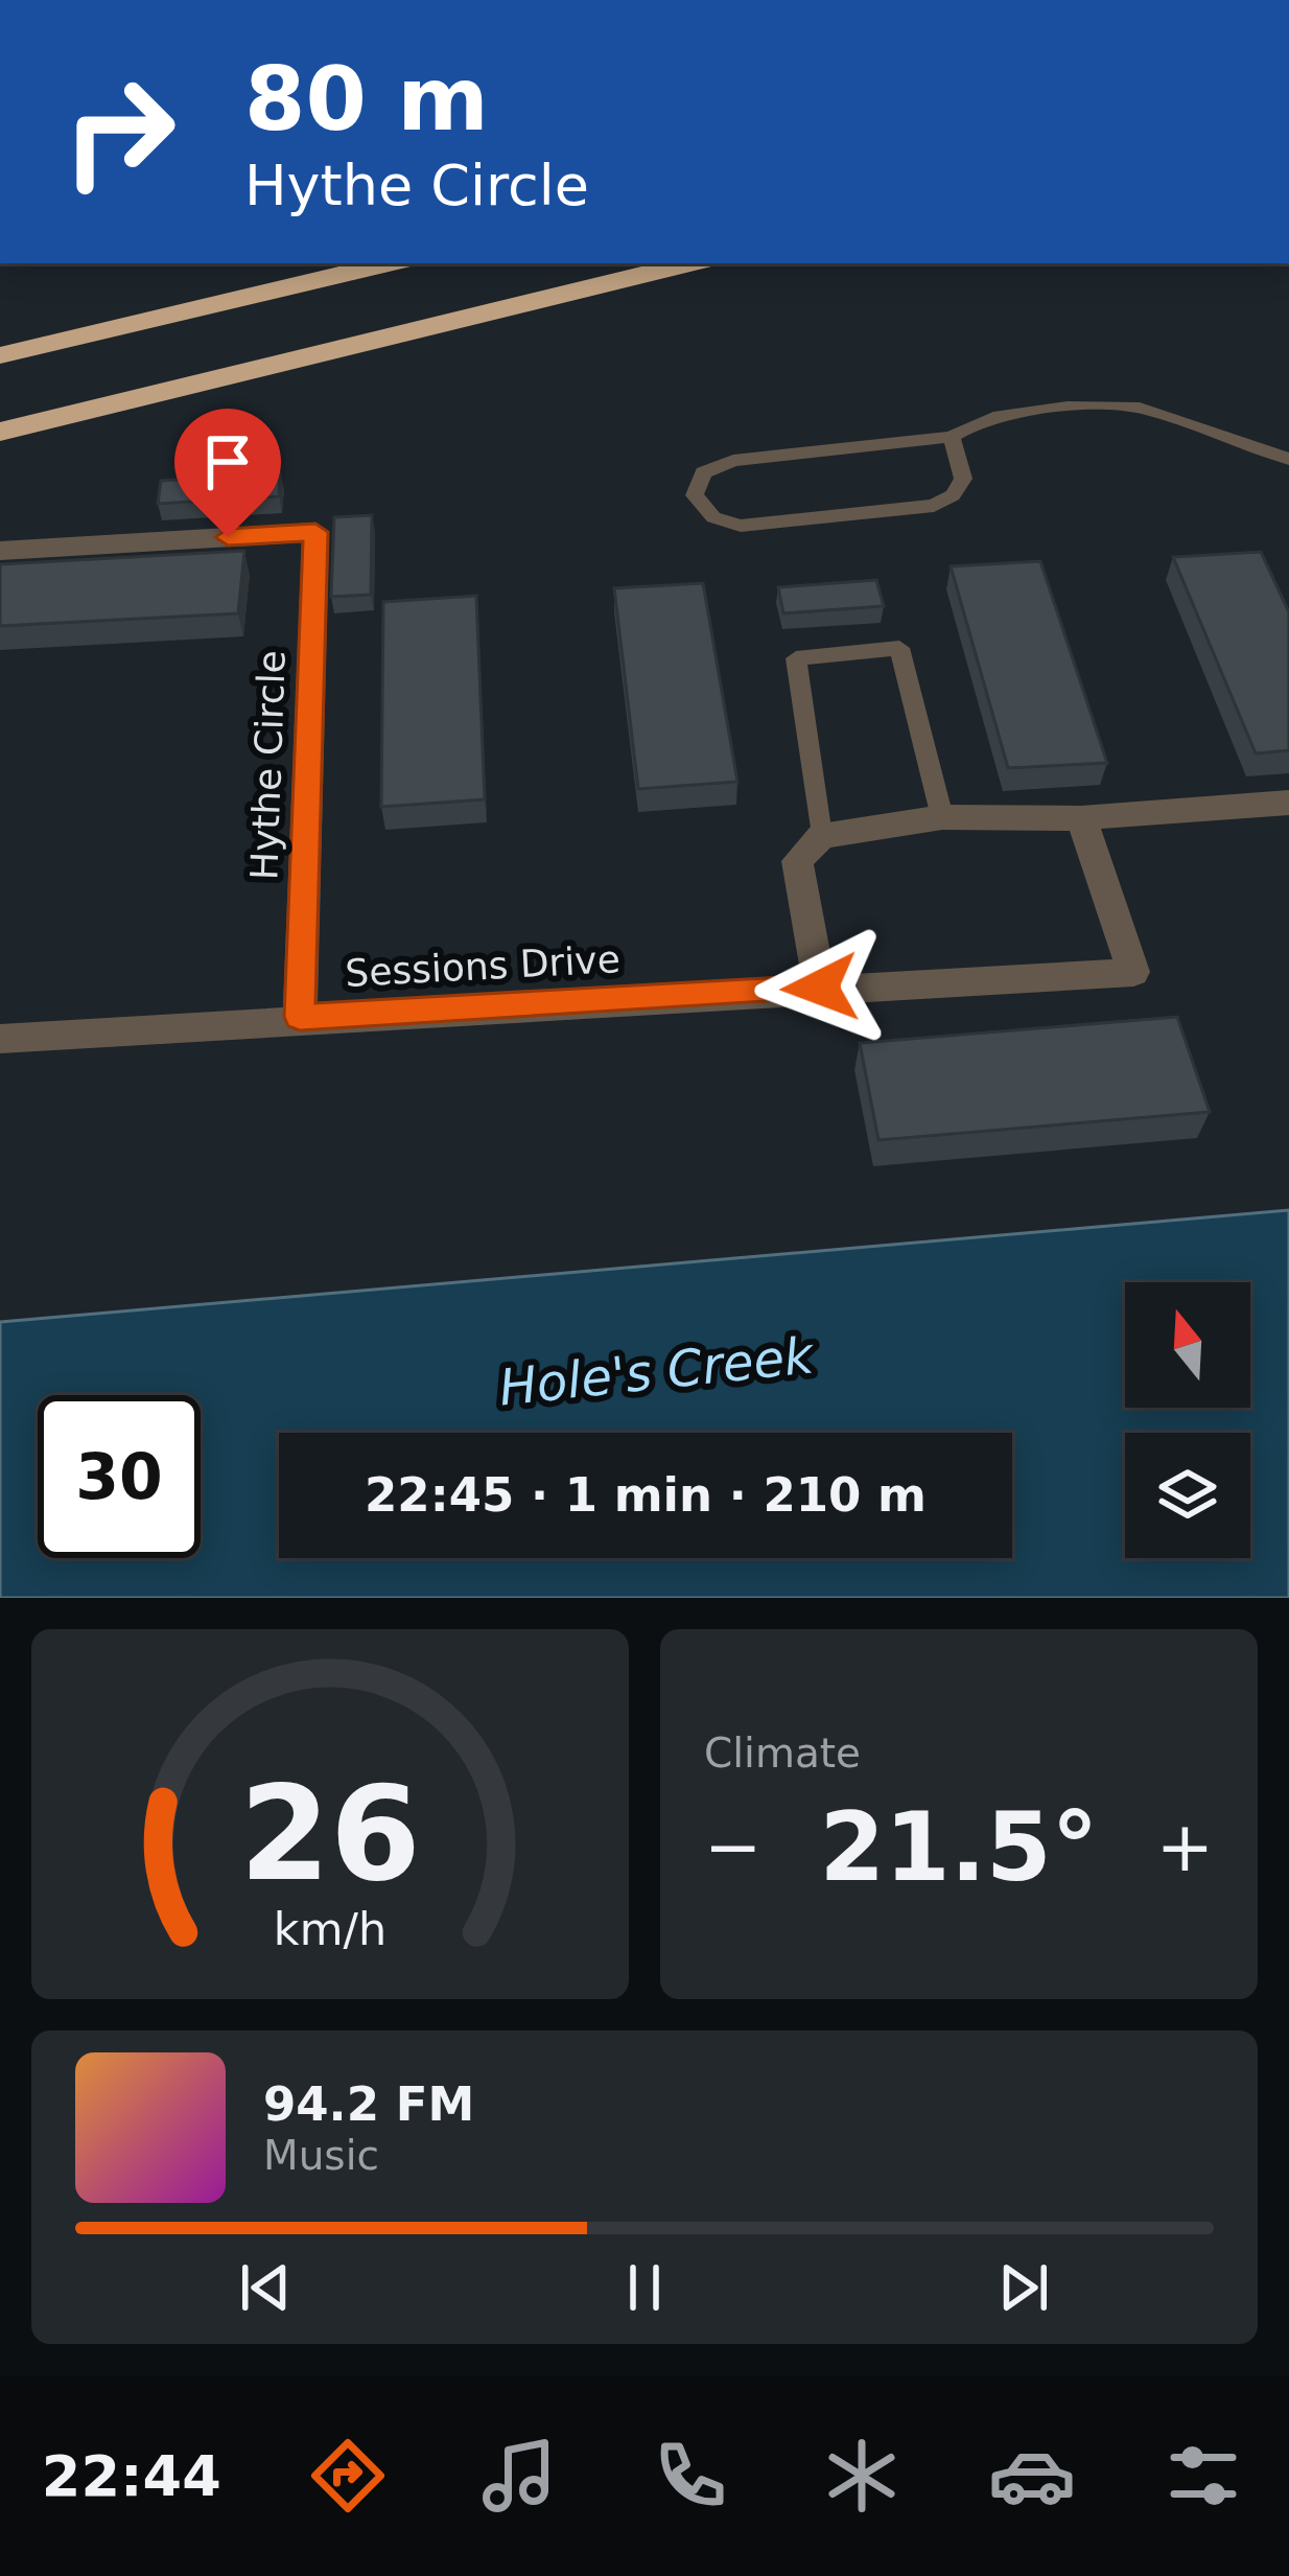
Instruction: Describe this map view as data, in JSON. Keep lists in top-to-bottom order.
{
  "streets": {
    "street": ["Hythe Circle", "Sessions Drive"]
  },
  "crossings": [
    ["Hythe Circle", "Sessions Drive"]
  ],
  "water": ["Hole's Creek"],
  "north": "top",
  "page": {
    "turn": ["80 m", "Hythe Circle"],
    "limit": "30",
    "trip": "22:45 · 1 min · 210 m",
    "tile": "Climate",
    "heat": ["−", "21.5°", "+"],
    "song": ["94.2 FM", "Music"],
    "tabs": "22:44",
    "gauge": ["26", "km/h"]
  }
}
